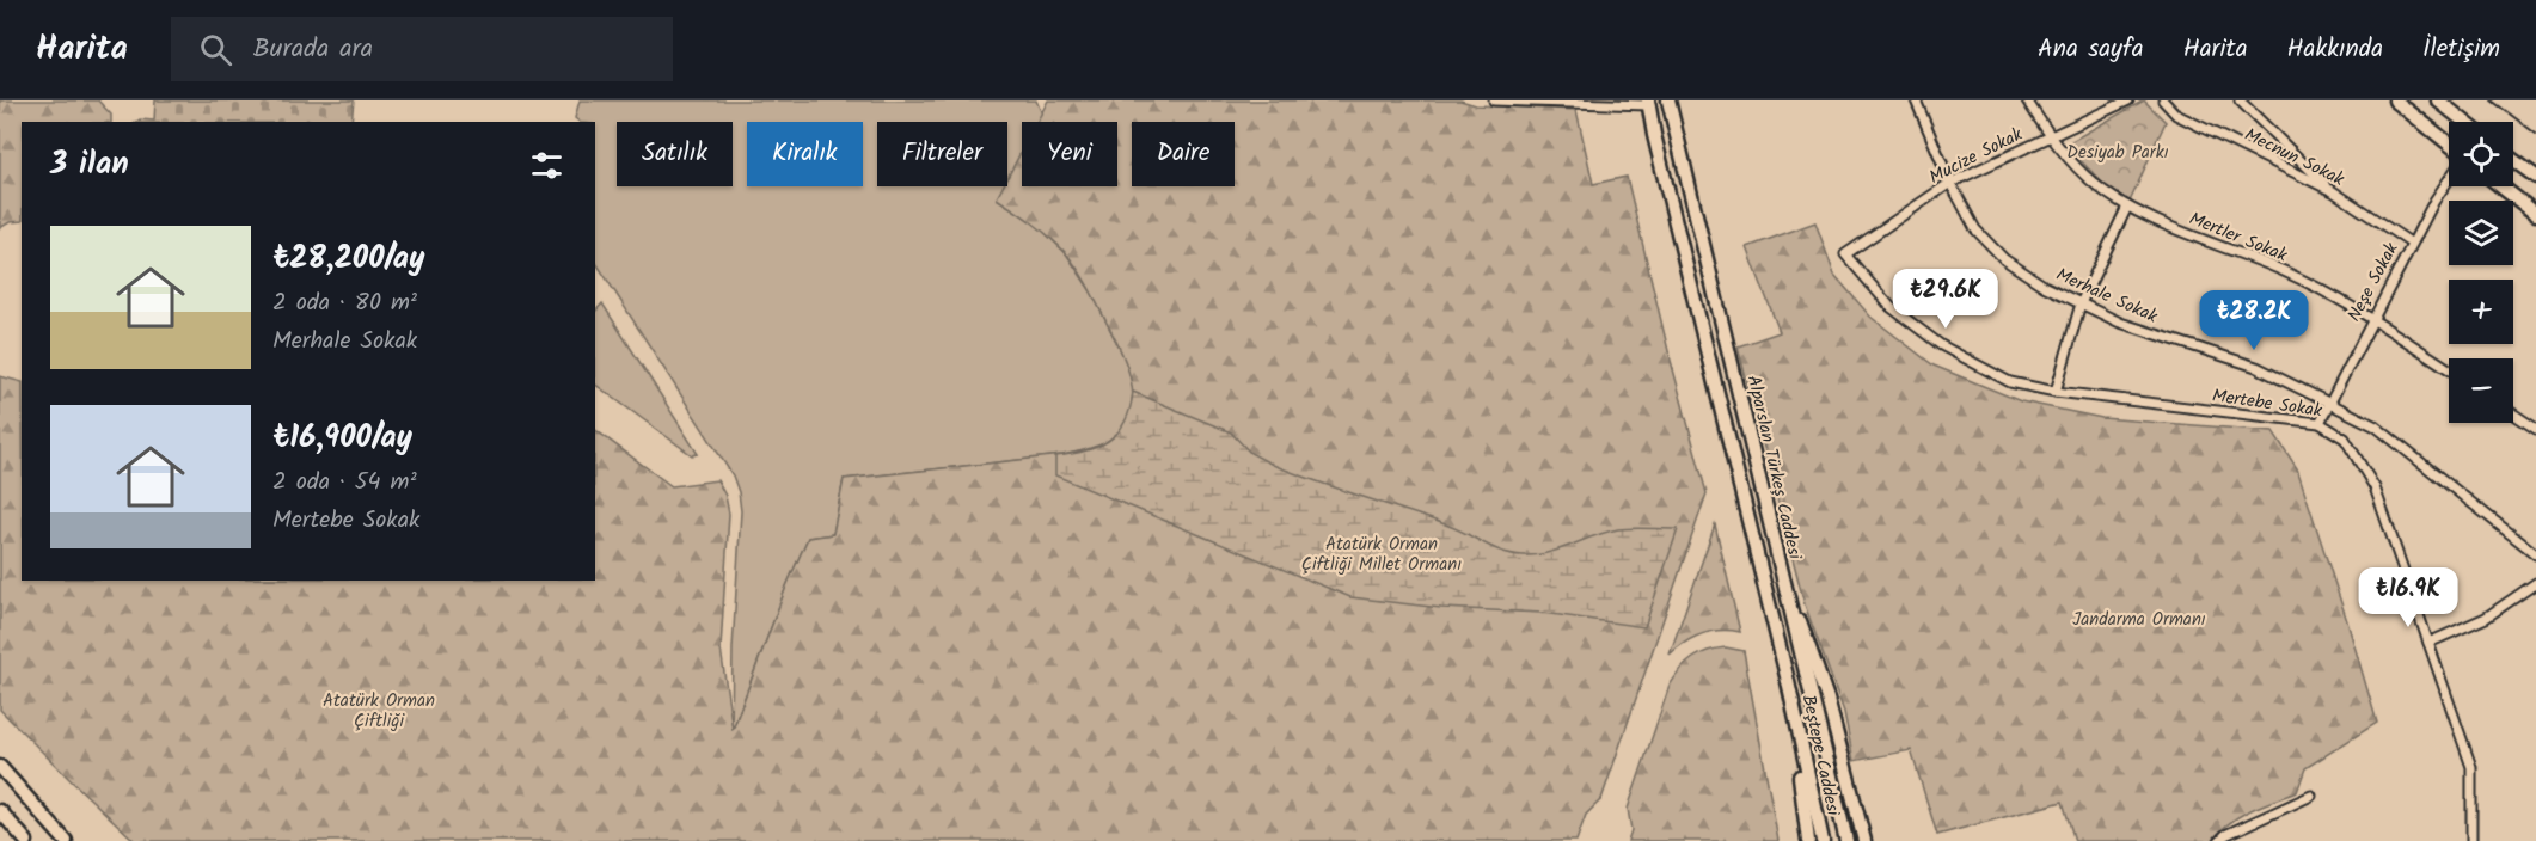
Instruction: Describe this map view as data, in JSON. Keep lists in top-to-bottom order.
{
  "streets": {
    "main road": ["Alparslan Türkeş Caddesi", "Beştepe Caddesi"],
    "street": [
      "Mucize Sokak",
      "Mecnun Sokak",
      "Mertler Sokak",
      "Neşe Sokak",
      "Merhale Sokak",
      "Mertebe Sokak"
    ]
  },
  "crossings": [
    ["Mucize Sokak", "Mertler Sokak"],
    ["Mucize Sokak", "Merhale Sokak"],
    ["Mucize Sokak", "Mertebe Sokak"],
    ["Mecnun Sokak", "Neşe Sokak"],
    ["Mertler Sokak", "Neşe Sokak"],
    ["Neşe Sokak", "Merhale Sokak"],
    ["Neşe Sokak", "Mertebe Sokak"]
  ],
  "parks": [
    "Desiyab Parkı",
    "Atatürk Orman Çiftliği Millet Ormanı",
    "Jandarma Ormanı",
    "Atatürk Orman Çiftliği"
  ],
  "page": {
    "header": "Harita",
    "search": "Burada ara",
    "nav": [
      "Ana sayfa",
      "Harita",
      "Hakkında",
      "İletişim"
    ],
    "map_buttons": ["+", "−"],
    "chip": [
      "Satılık",
      "Kiralık",
      "Filtreler",
      "Yeni",
      "Daire"
    ],
    "heading": "3 ilan",
    "list": [
      {
        "name": "₺28,200/ay",
        "note": "2 oda · 80 m² · Merhale Sokak"
      },
      {
        "name": "₺16,900/ay",
        "note": "2 oda · 54 m² · Mertebe Sokak"
      }
    ],
    "price": ["₺29.6K", "₺28.2K", "₺16.9K"]
  }
}
